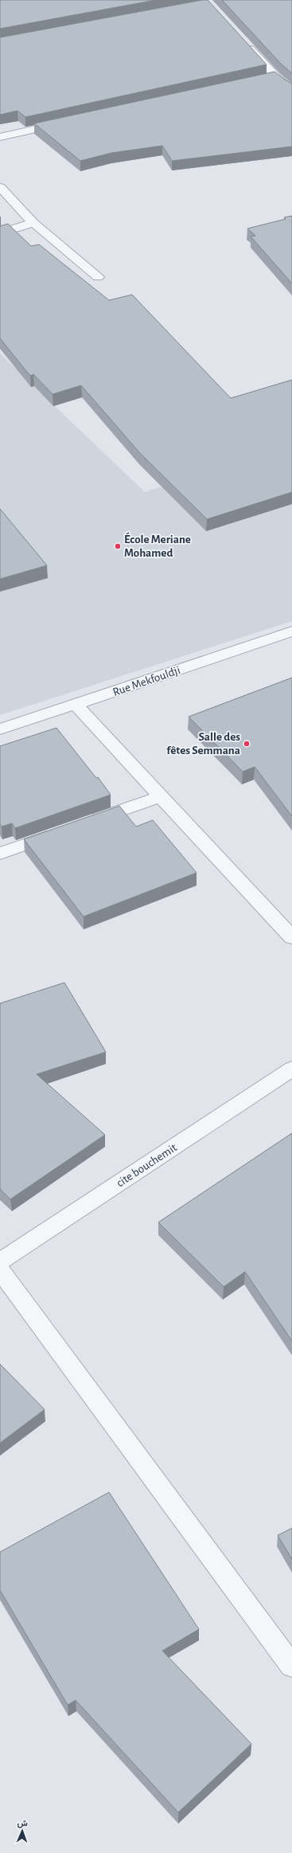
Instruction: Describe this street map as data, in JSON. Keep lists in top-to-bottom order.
{
  "streets": {
    "street": ["Rue Mekfouldji", "cite bouchemit"]
  },
  "places": ["École Meriane Mohamed", "Salle des fêtes Semmana"],
  "north": "top"
}
